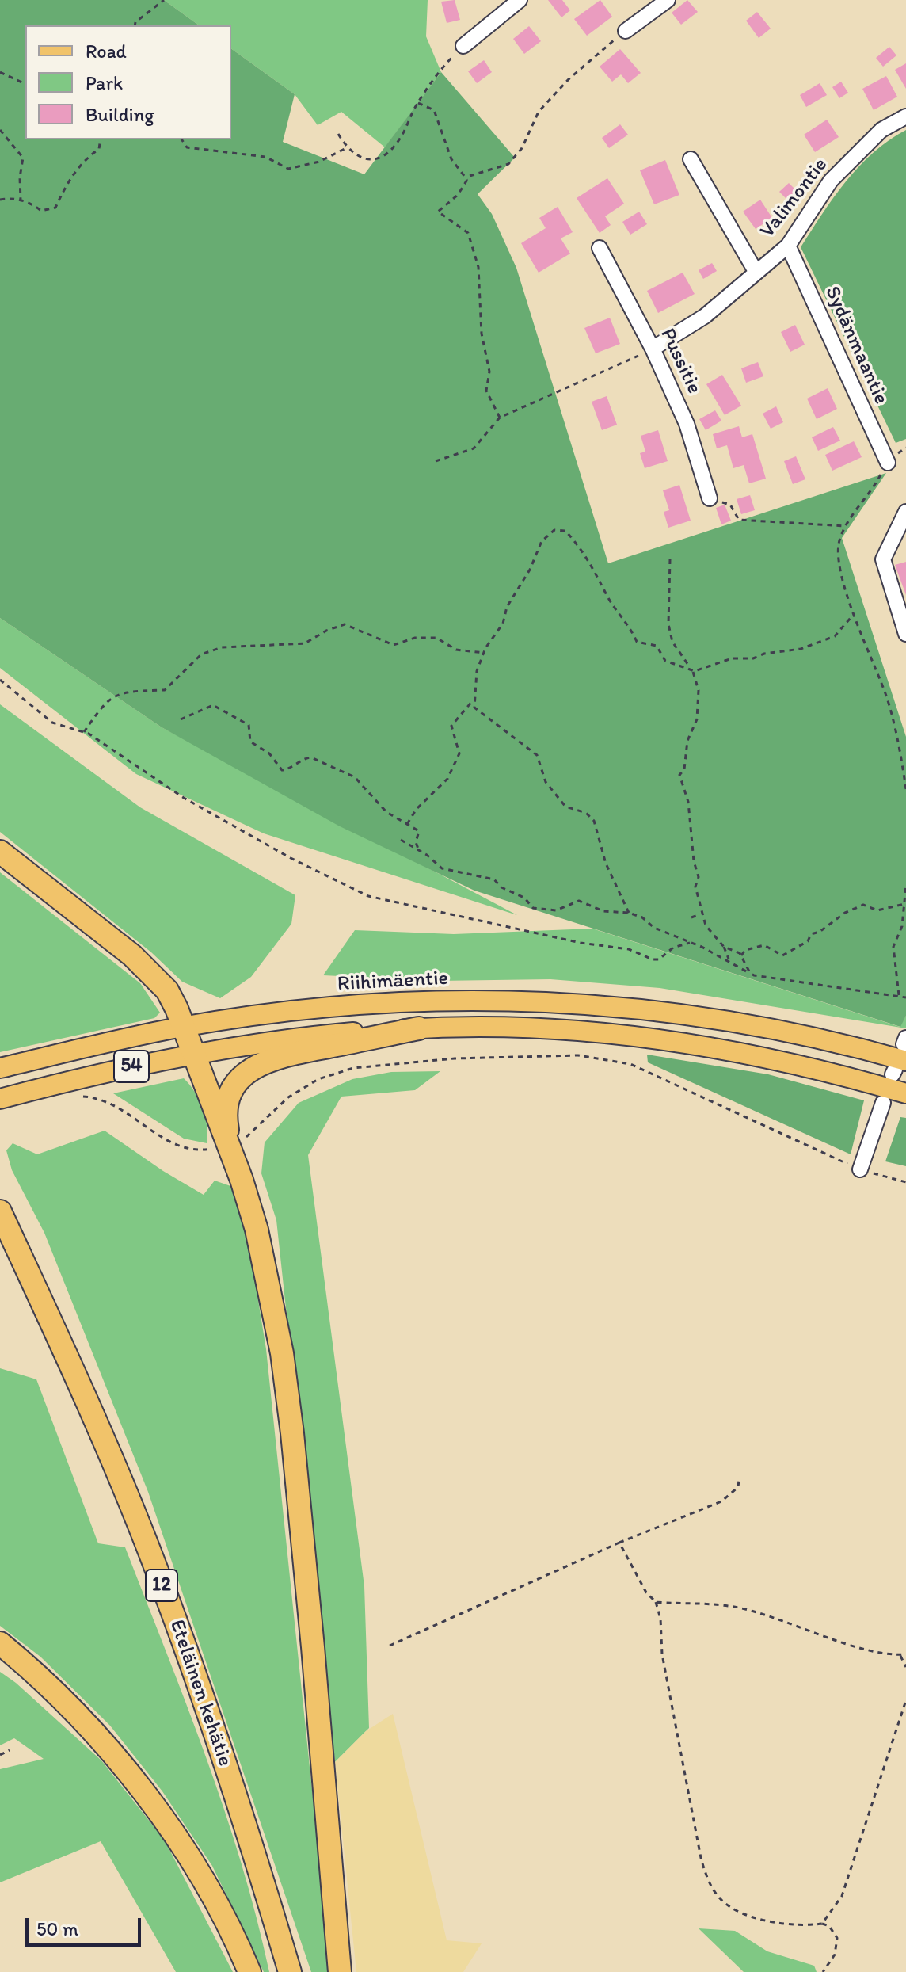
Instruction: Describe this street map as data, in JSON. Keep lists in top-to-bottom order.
{
  "streets": {
    "highway": ["12", "Eteläinen kehätie"],
    "main road": ["Riihimäentie", "54"],
    "street": ["Valimontie", "Sydänmaantie", "Pussitie"]
  },
  "crossings": [
    ["Valimontie", "Sydänmaantie"],
    ["Valimontie", "Pussitie"]
  ],
  "legend": ["Road", "Park", "Building"],
  "scale_bar": "50 m"
}
